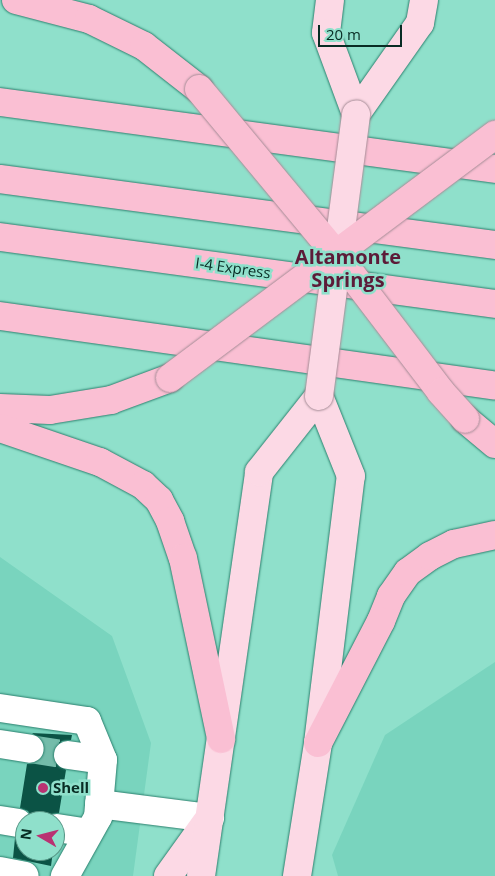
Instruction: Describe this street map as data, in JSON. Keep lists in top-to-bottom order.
{
  "streets": {
    "highway": ["I-4 Express"]
  },
  "districts": ["Altamonte Springs"],
  "places": ["Shell"],
  "scale_bar": "20 m",
  "north": "left"
}
